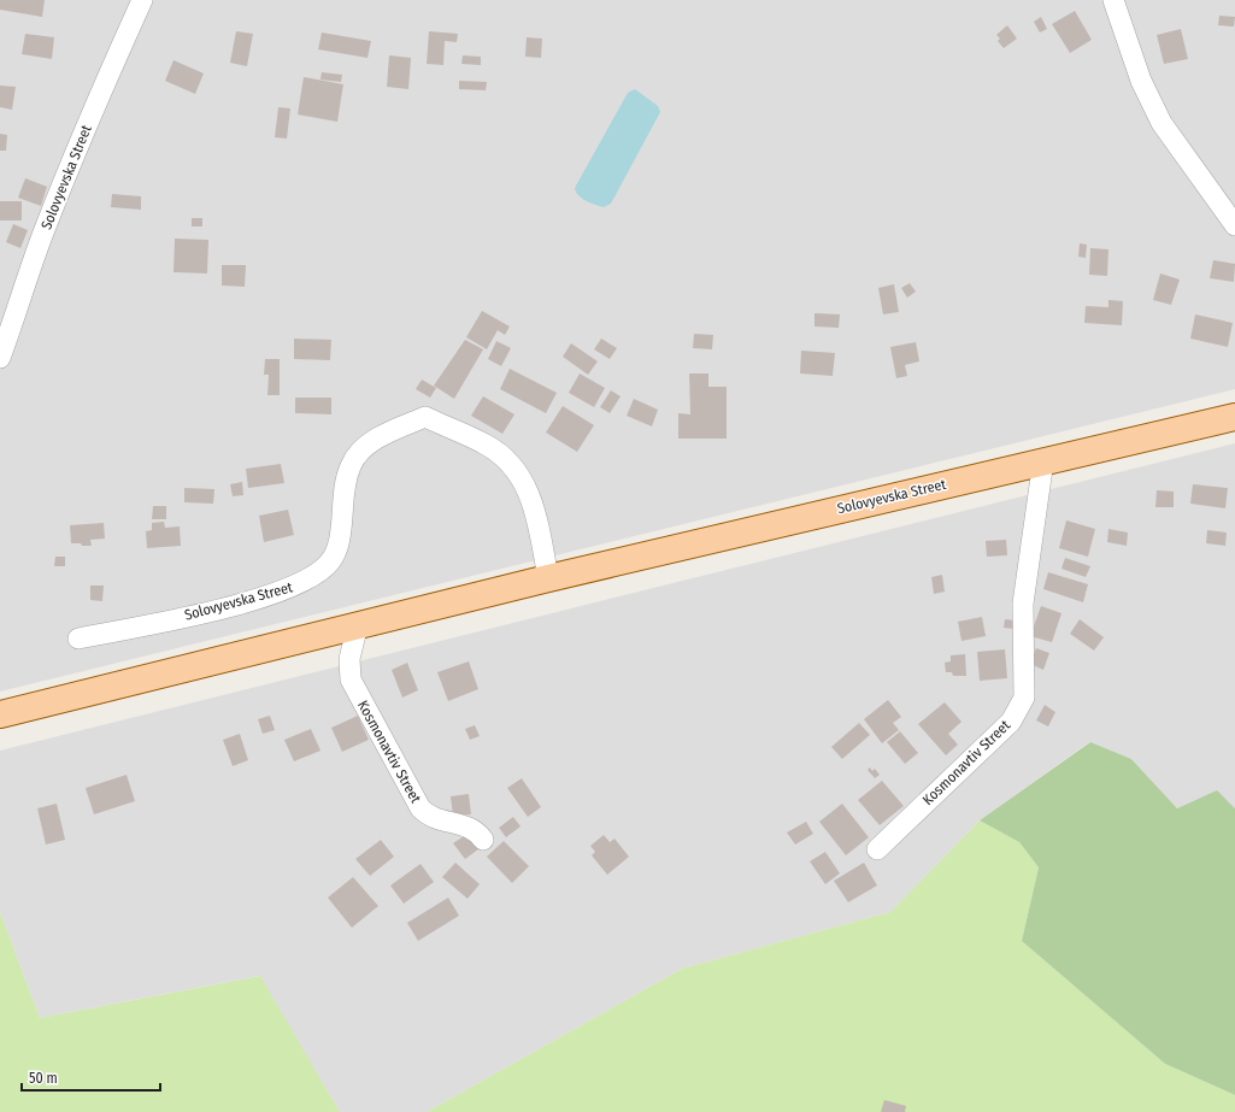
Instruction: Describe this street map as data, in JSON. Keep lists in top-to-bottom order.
{
  "streets": {
    "main road": ["Solovyevska Street"],
    "street": ["Kosmonavtiv Street"]
  },
  "crossings": [
    ["Solovyevska Street", "Kosmonavtiv Street"]
  ],
  "scale_bar": "50 m"
}
